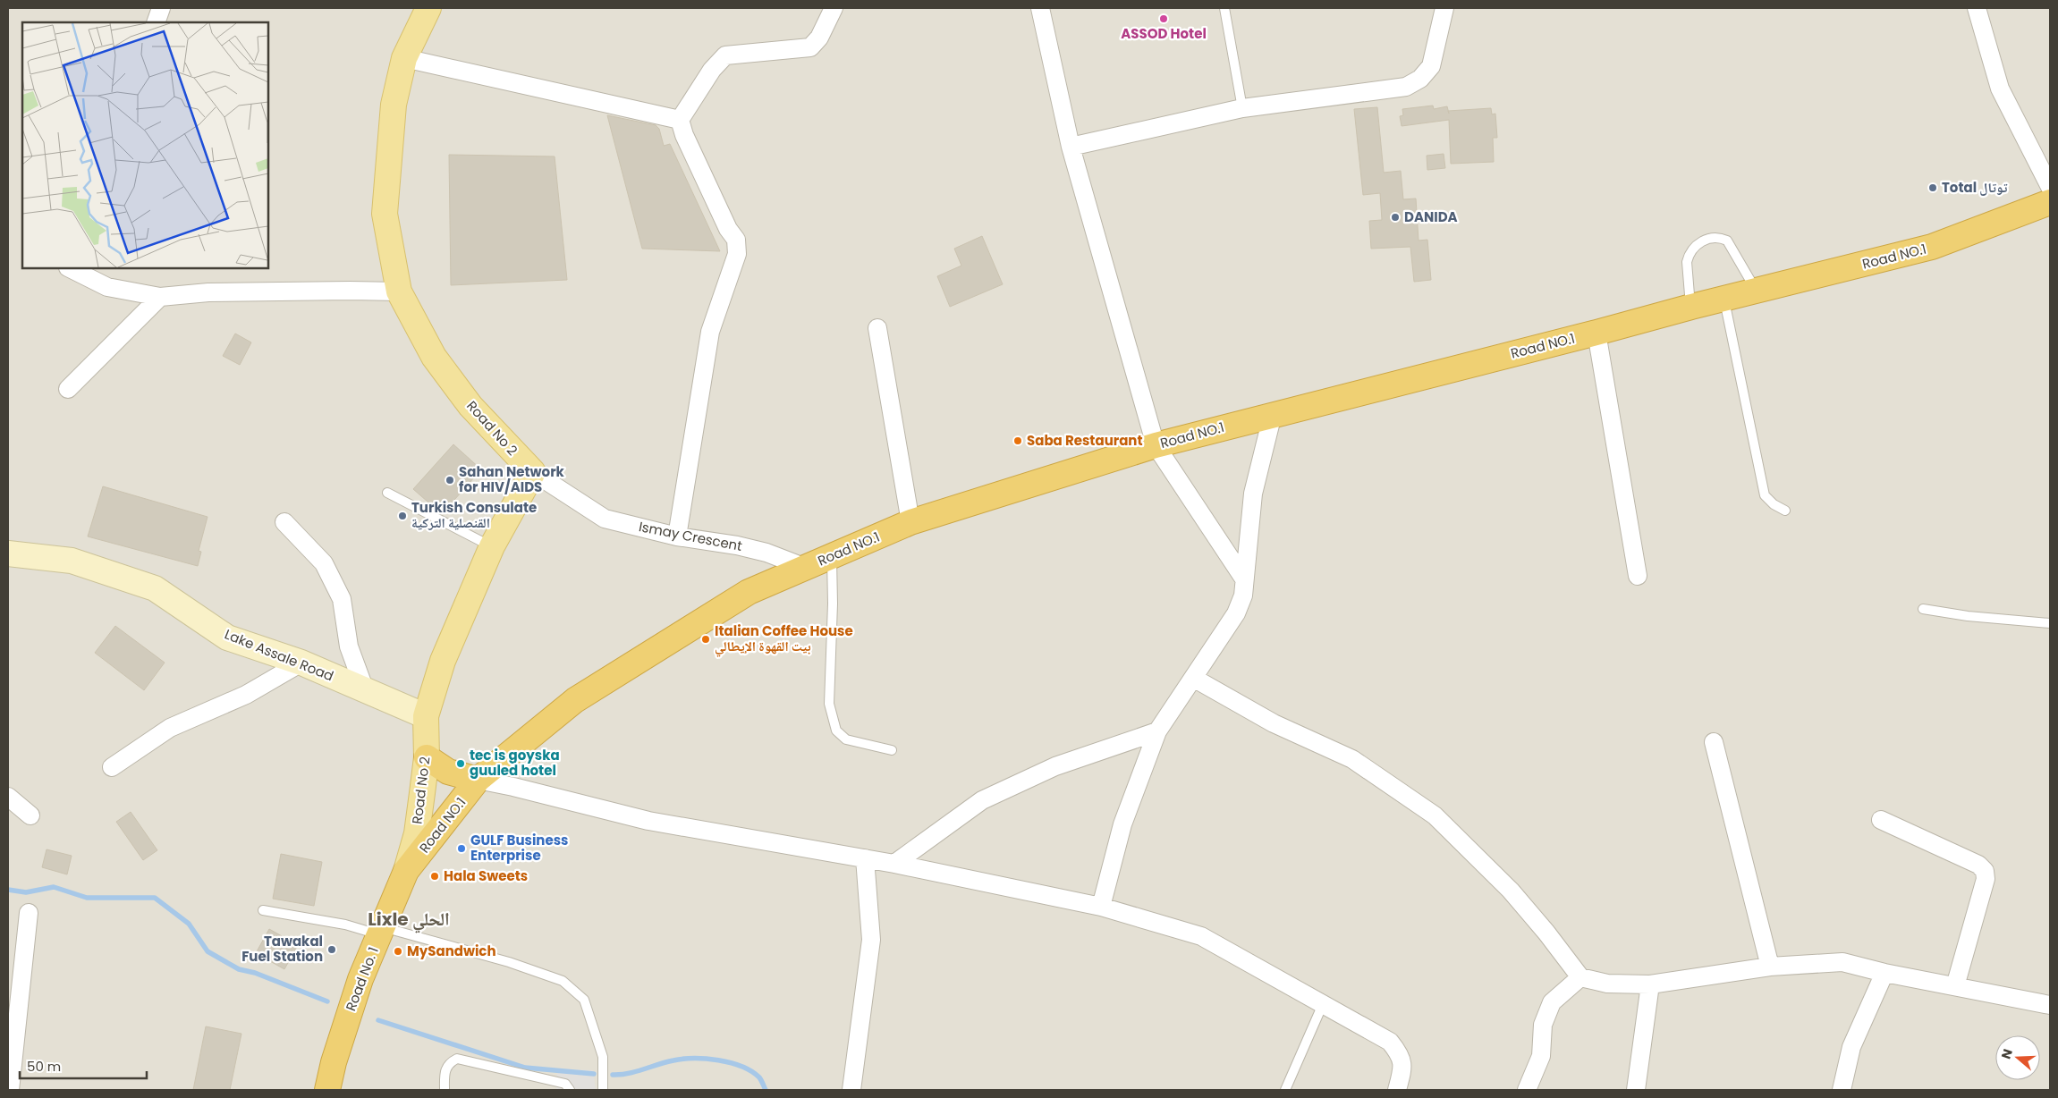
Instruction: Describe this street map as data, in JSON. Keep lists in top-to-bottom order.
{
  "streets": {
    "highway": ["Road NO.1", "Road No. 1"],
    "main road": ["Road No 2"],
    "street": ["Ismay Crescent", "Lake Assale Road"]
  },
  "crossings": [
    ["Road NO.1", "Road No 2"],
    ["Road NO.1", "Ismay Crescent"],
    ["Road NO.1", "Road No. 1"],
    ["Road No 2", "Ismay Crescent"],
    ["Road No 2", "Lake Assale Road"],
    ["Road No 2", "Road No. 1"]
  ],
  "districts": ["Lixle الحلي"],
  "places": [
    "ASSOD Hotel",
    "Total توتال",
    "DANIDA",
    "Saba Restaurant",
    "Sahan Network for HIV/AIDS",
    "Turkish Consulate القنصلية التركية",
    "Italian Coffee House بيت القهوة الإيطالي",
    "tec is goyska guuled hotel",
    "GULF Business Enterprise",
    "Hala Sweets",
    "Tawakal Fuel Station",
    "MySandwich"
  ],
  "scale_bar": "50 m",
  "north": "left"
}
